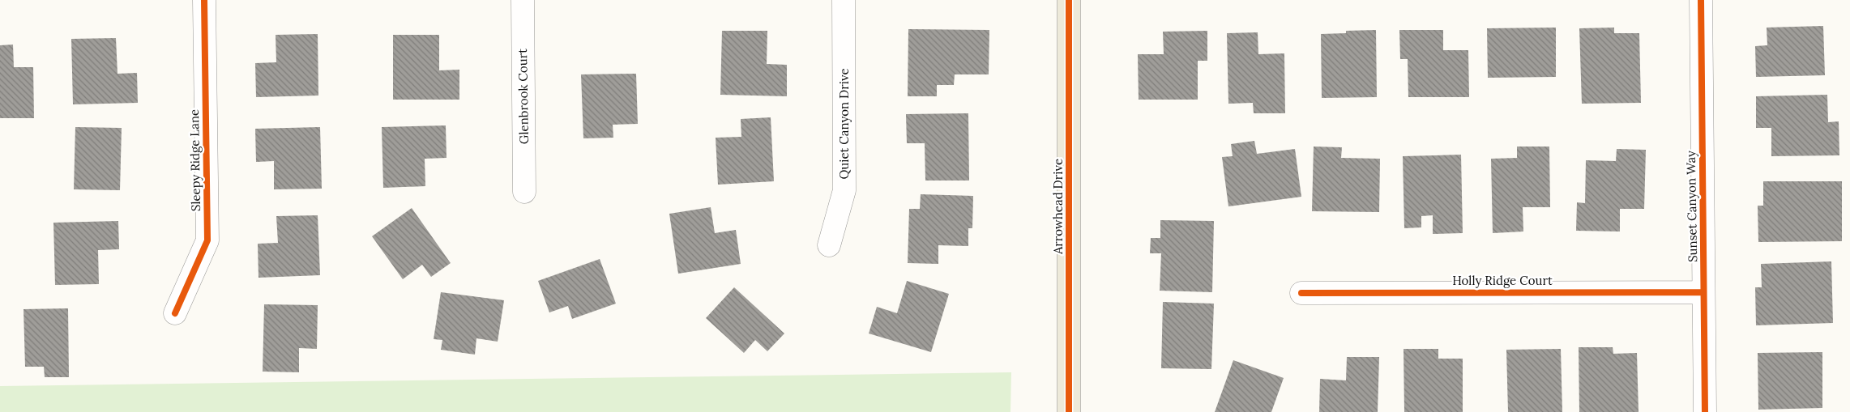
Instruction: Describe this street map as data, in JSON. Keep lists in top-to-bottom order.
{
  "streets": {
    "main road": ["Arrowhead Drive"],
    "street": [
      "Glenbrook Court",
      "Quiet Canyon Drive",
      "Sleepy Ridge Lane",
      "Sunset Canyon Way",
      "Holly Ridge Court"
    ]
  },
  "crossings": [
    ["Sunset Canyon Way", "Holly Ridge Court"]
  ]
}
